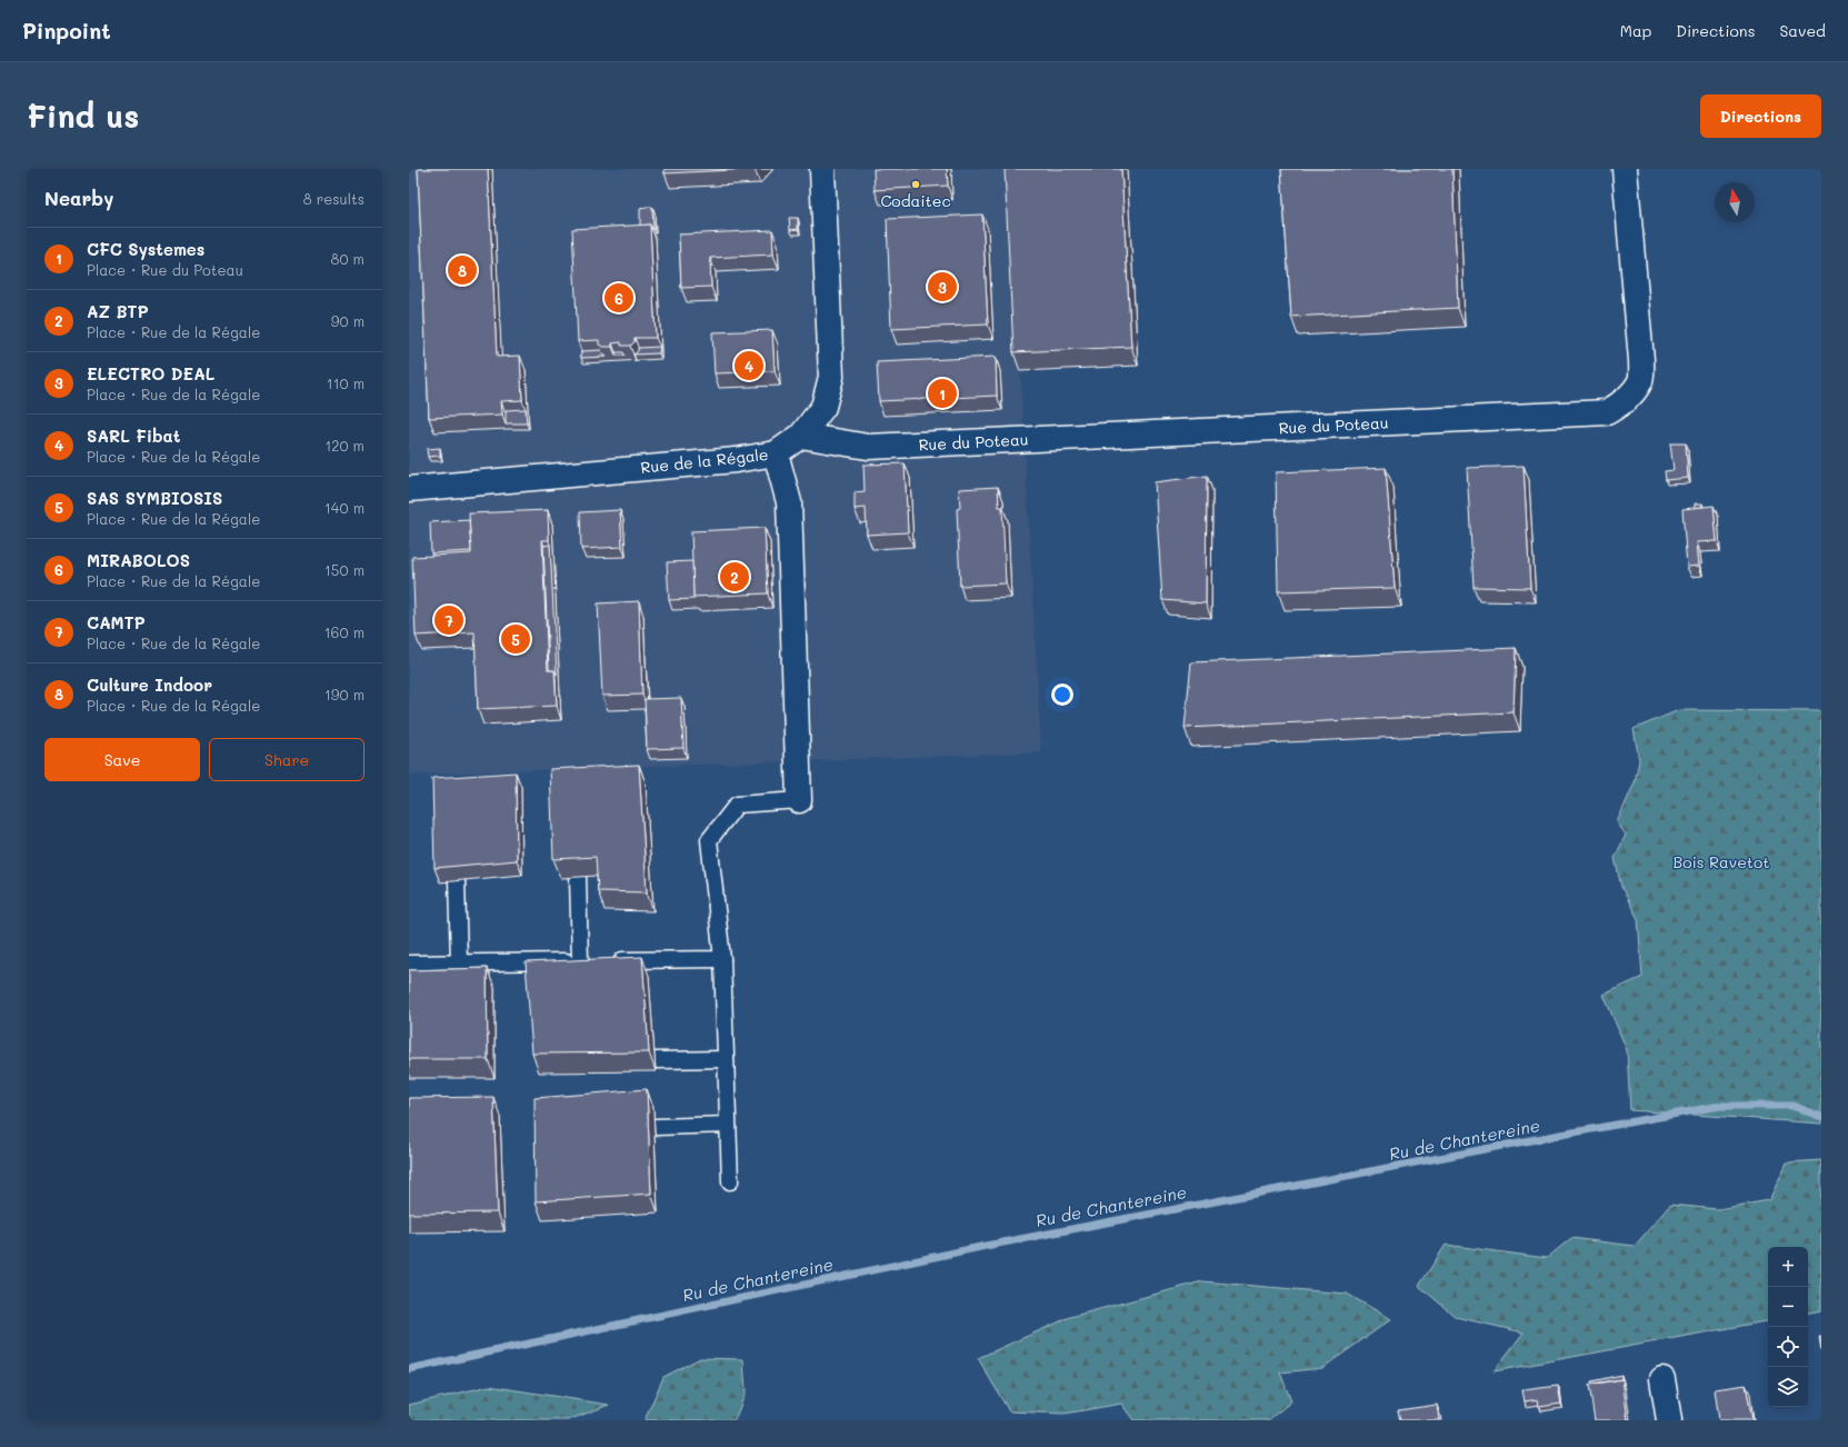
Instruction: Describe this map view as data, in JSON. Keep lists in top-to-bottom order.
{
  "streets": {
    "street": ["Rue du Poteau", "Rue de la Régale"]
  },
  "crossings": [
    ["Rue du Poteau", "Rue de la Régale"]
  ],
  "water": ["Ru de Chantereine"],
  "parks": ["Bois Ravetot"],
  "places": ["Codaitec"],
  "north": "top",
  "page": {
    "header": "Pinpoint",
    "nav": ["Map", "Directions", "Saved"],
    "buttons": [
      "Directions",
      ["Save", "Share"]
    ],
    "title": "Find us",
    "heading": ["Nearby", "8 results"],
    "list": [
      {
        "mark": "1",
        "name": "CFC Systemes",
        "note": "Place · Rue du Poteau",
        "value": "80 m"
      },
      {
        "mark": "2",
        "name": "AZ BTP",
        "note": "Place · Rue de la Régale",
        "value": "90 m"
      },
      {
        "mark": "3",
        "name": "ELECTRO DEAL",
        "note": "Place · Rue de la Régale",
        "value": "110 m"
      },
      {
        "mark": "4",
        "name": "SARL Fibat",
        "note": "Place · Rue de la Régale",
        "value": "120 m"
      },
      {
        "mark": "5",
        "name": "SAS SYMBIOSIS",
        "note": "Place · Rue de la Régale",
        "value": "140 m"
      },
      {
        "mark": "6",
        "name": "MIRABOLOS",
        "note": "Place · Rue de la Régale",
        "value": "150 m"
      },
      {
        "mark": "7",
        "name": "CAMTP",
        "note": "Place · Rue de la Régale",
        "value": "160 m"
      },
      {
        "mark": "8",
        "name": "Culture Indoor",
        "note": "Place · Rue de la Régale",
        "value": "190 m"
      }
    ],
    "pins": [
      "8",
      "3",
      "6",
      "4",
      "1",
      "2",
      "7",
      "5"
    ],
    "map_buttons": ["+", "−"]
  }
}
